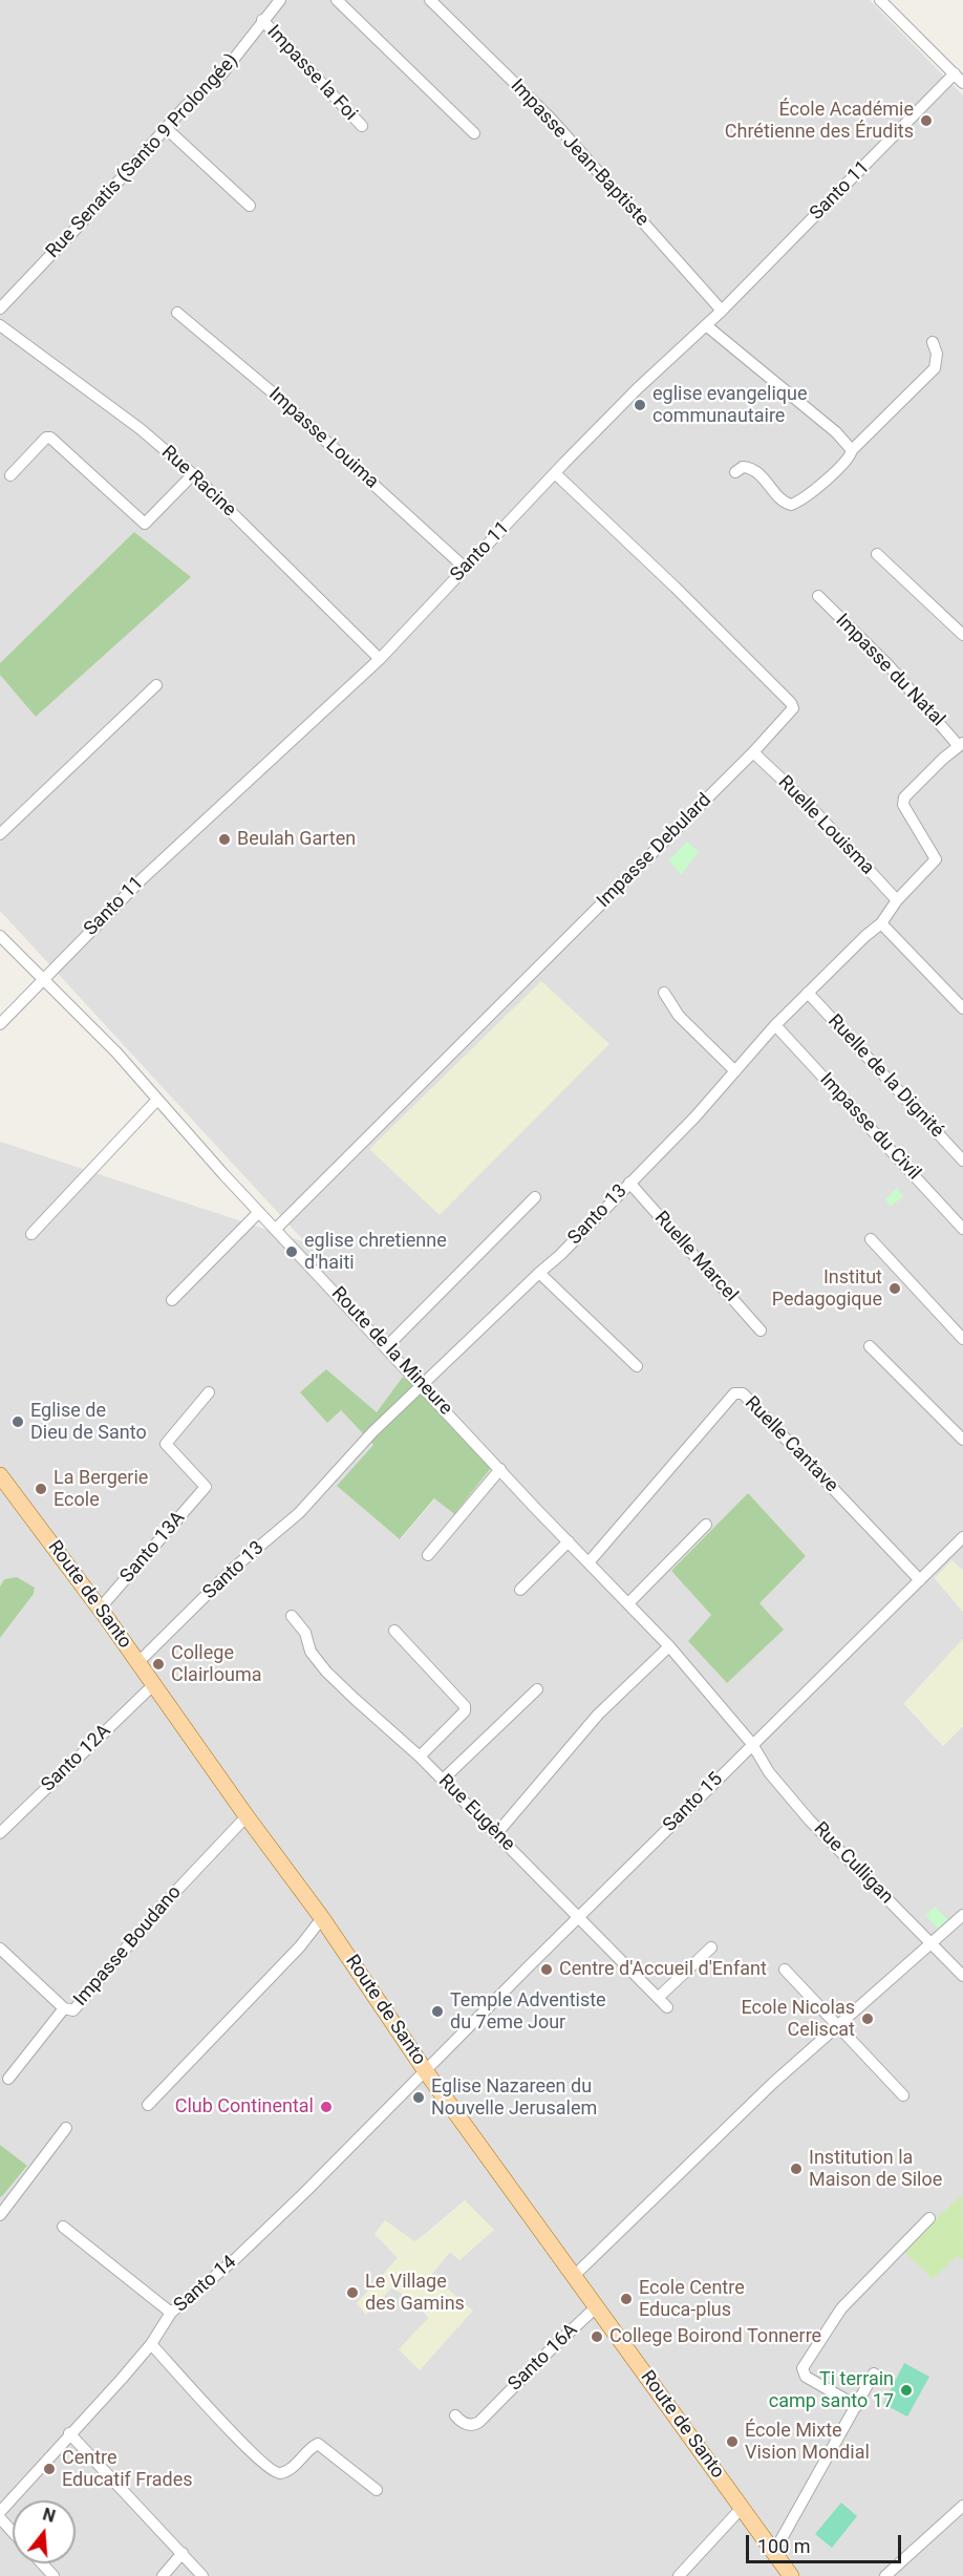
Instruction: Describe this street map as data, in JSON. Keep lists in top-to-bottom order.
{
  "streets": {
    "main road": ["Route de Santo"],
    "street": [
      "Impasse la Foi",
      "Impasse Jean-Baptiste",
      "Rue Senatis (Santo 9 Prolongée)",
      "Santo 11",
      "Impasse Louima",
      "Rue Racine",
      "Impasse du Natal",
      "Ruelle Louisma",
      "Impasse Debulard",
      "Ruelle de la Dignité",
      "Impasse du Civil",
      "Santo 13",
      "Ruelle Marcel",
      "Route de la Mineure",
      "Ruelle Cantave",
      "Santo 13A",
      "Santo 12A",
      "Santo 15",
      "Rue Eugène",
      "Rue Culligan",
      "Impasse Boudano",
      "Santo 14",
      "Santo 16A"
    ]
  },
  "crossings": [
    ["Impasse la Foi", "Rue Senatis (Santo 9 Prolongée)"],
    ["Impasse Jean-Baptiste", "Santo 11"],
    ["Santo 11", "Impasse Louima"],
    ["Santo 11", "Rue Racine"],
    ["Santo 11", "Impasse Debulard"],
    ["Santo 11", "Route de la Mineure"],
    ["Impasse du Natal", "Santo 13"],
    ["Ruelle Louisma", "Impasse Debulard"],
    ["Ruelle Louisma", "Santo 13"],
    ["Impasse Debulard", "Route de la Mineure"],
    ["Ruelle de la Dignité", "Santo 13"],
    ["Impasse du Civil", "Santo 13"],
    ["Santo 13", "Ruelle Marcel"],
    ["Santo 13", "Route de la Mineure"],
    ["Santo 13", "Route de Santo"],
    ["Route de la Mineure", "Ruelle Cantave"],
    ["Route de la Mineure", "Santo 15"],
    ["Route de la Mineure", "Rue Culligan"],
    ["Ruelle Cantave", "Santo 15"],
    ["Santo 13A", "Route de Santo"],
    ["Route de Santo", "Santo 12A"],
    ["Route de Santo", "Santo 15"],
    ["Route de Santo", "Impasse Boudano"],
    ["Route de Santo", "Santo 14"],
    ["Route de Santo", "Santo 16A"],
    ["Santo 15", "Rue Eugène"],
    ["Santo 15", "Rue Culligan"],
    ["Santo 15", "Santo 14"]
  ],
  "places": [
    "École Académie Chrétienne des Érudits",
    "eglise evangelique communautaire",
    "Beulah Garten",
    "eglise chretienne d'haiti",
    "Institut Pedagogique",
    "Eglise de Dieu de Santo",
    "La Bergerie Ecole",
    "College Clairlouma",
    "Centre d'Accueil d'Enfant",
    "Temple Adventiste du 7eme Jour",
    "Ecole Nicolas Celiscat",
    "Eglise Nazareen du Nouvelle Jerusalem",
    "Club Continental",
    "Institution la Maison de Siloe",
    "Le Village des Gamins",
    "Ecole Centre Educa-plus",
    "College Boirond Tonnerre",
    "Ti terrain camp santo 17",
    "École Mixte Vision Mondial",
    "Centre Educatif Frades"
  ],
  "scale_bar": "100 m",
  "north": "top"
}
